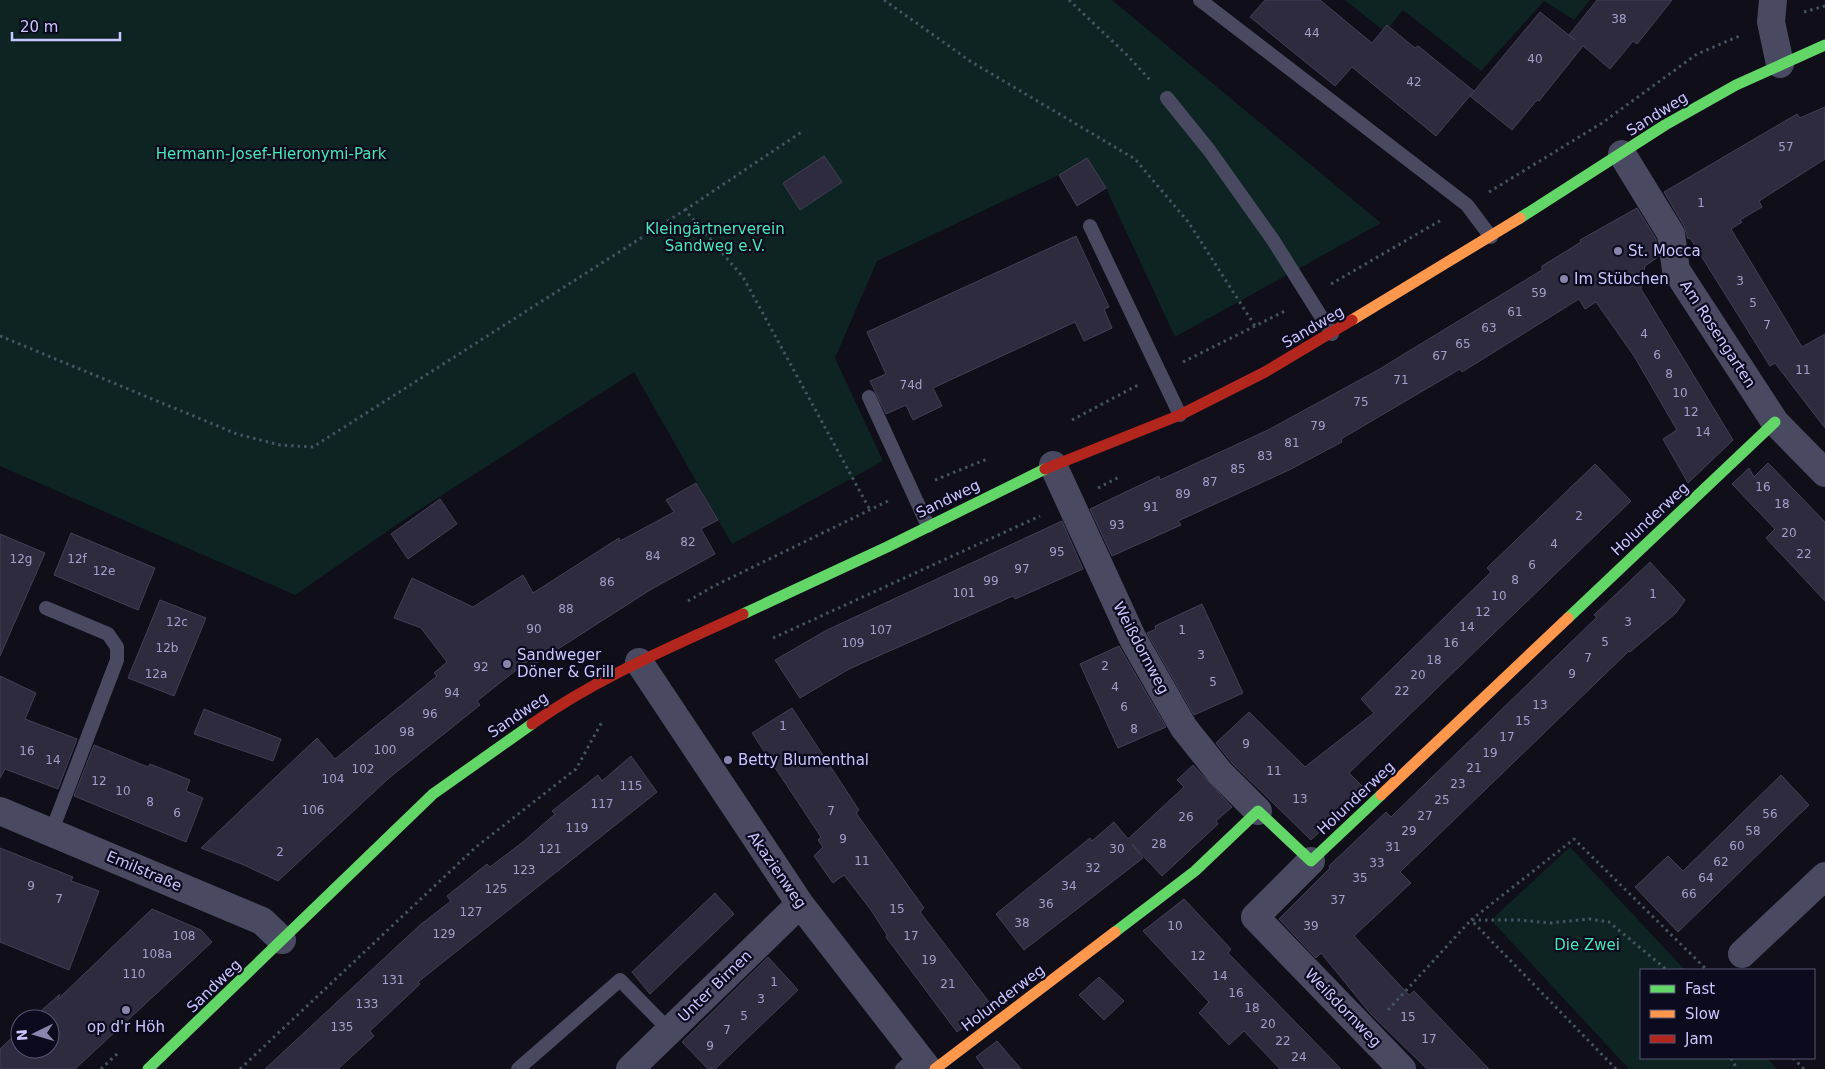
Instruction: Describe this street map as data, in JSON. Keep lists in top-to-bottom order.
{
  "streets": {
    "street": [
      "Sandweg",
      "Am Rosengarten",
      "Holunderweg",
      "Weißdornweg",
      "Akazienweg",
      "Emilstraße",
      "Unter Birnen"
    ]
  },
  "crossings": [
    ["Sandweg", "Am Rosengarten"],
    ["Sandweg", "Weißdornweg"],
    ["Sandweg", "Akazienweg"],
    ["Sandweg", "Emilstraße"],
    ["Am Rosengarten", "Holunderweg"],
    ["Holunderweg", "Weißdornweg"],
    ["Holunderweg", "Akazienweg"],
    ["Akazienweg", "Unter Birnen"]
  ],
  "parks": ["Hermann-Josef-Hieronymi-Park", "Kleingärtnerverein Sandweg e.V.", "Die Zwei"],
  "places": [
    "St. Mocca",
    "Im Stübchen",
    "Sandweger Döner & Grill",
    "Betty Blumenthal",
    "op d'r Höh"
  ],
  "house_numbers": [
    "38",
    "44",
    "40",
    "42",
    "57",
    "1",
    "3",
    "59",
    "5",
    "61",
    "7",
    "63",
    "4",
    "65",
    "6",
    "67",
    "11",
    "8",
    "71",
    "74d",
    "10",
    "75",
    "12",
    "79",
    "14",
    "81",
    "83",
    "85",
    "87",
    "16",
    "89",
    "18",
    "91",
    "2",
    "93",
    "20",
    "82",
    "4",
    "95",
    "22",
    "84",
    "12g",
    "12f",
    "6",
    "97",
    "12e",
    "8",
    "99",
    "86",
    "101",
    "1",
    "10",
    "88",
    "12",
    "12c",
    "3",
    "14",
    "90",
    "107",
    "1",
    "5",
    "109",
    "16",
    "12b",
    "3",
    "7",
    "18",
    "2",
    "92",
    "12a",
    "9",
    "20",
    "5",
    "4",
    "22",
    "94",
    "13",
    "6",
    "96",
    "15",
    "1",
    "8",
    "98",
    "17",
    "9",
    "100",
    "16",
    "19",
    "14",
    "21",
    "102",
    "11",
    "104",
    "12",
    "23",
    "115",
    "10",
    "13",
    "25",
    "8",
    "117",
    "106",
    "7",
    "6",
    "56",
    "27",
    "26",
    "119",
    "29",
    "58",
    "9",
    "28",
    "60",
    "31",
    "121",
    "30",
    "2",
    "11",
    "62",
    "33",
    "32",
    "123",
    "35",
    "64",
    "9",
    "34",
    "125",
    "66",
    "7",
    "37",
    "36",
    "15",
    "127",
    "38",
    "10",
    "39",
    "129",
    "108",
    "17",
    "108a",
    "12",
    "19",
    "110",
    "14",
    "131",
    "1",
    "21",
    "16",
    "3",
    "133",
    "18",
    "5",
    "15",
    "20",
    "135",
    "7",
    "17",
    "22",
    "9",
    "24"
  ],
  "legend": ["Fast", "Slow", "Jam"],
  "scale_bar": "20 m",
  "north": "left"
}
